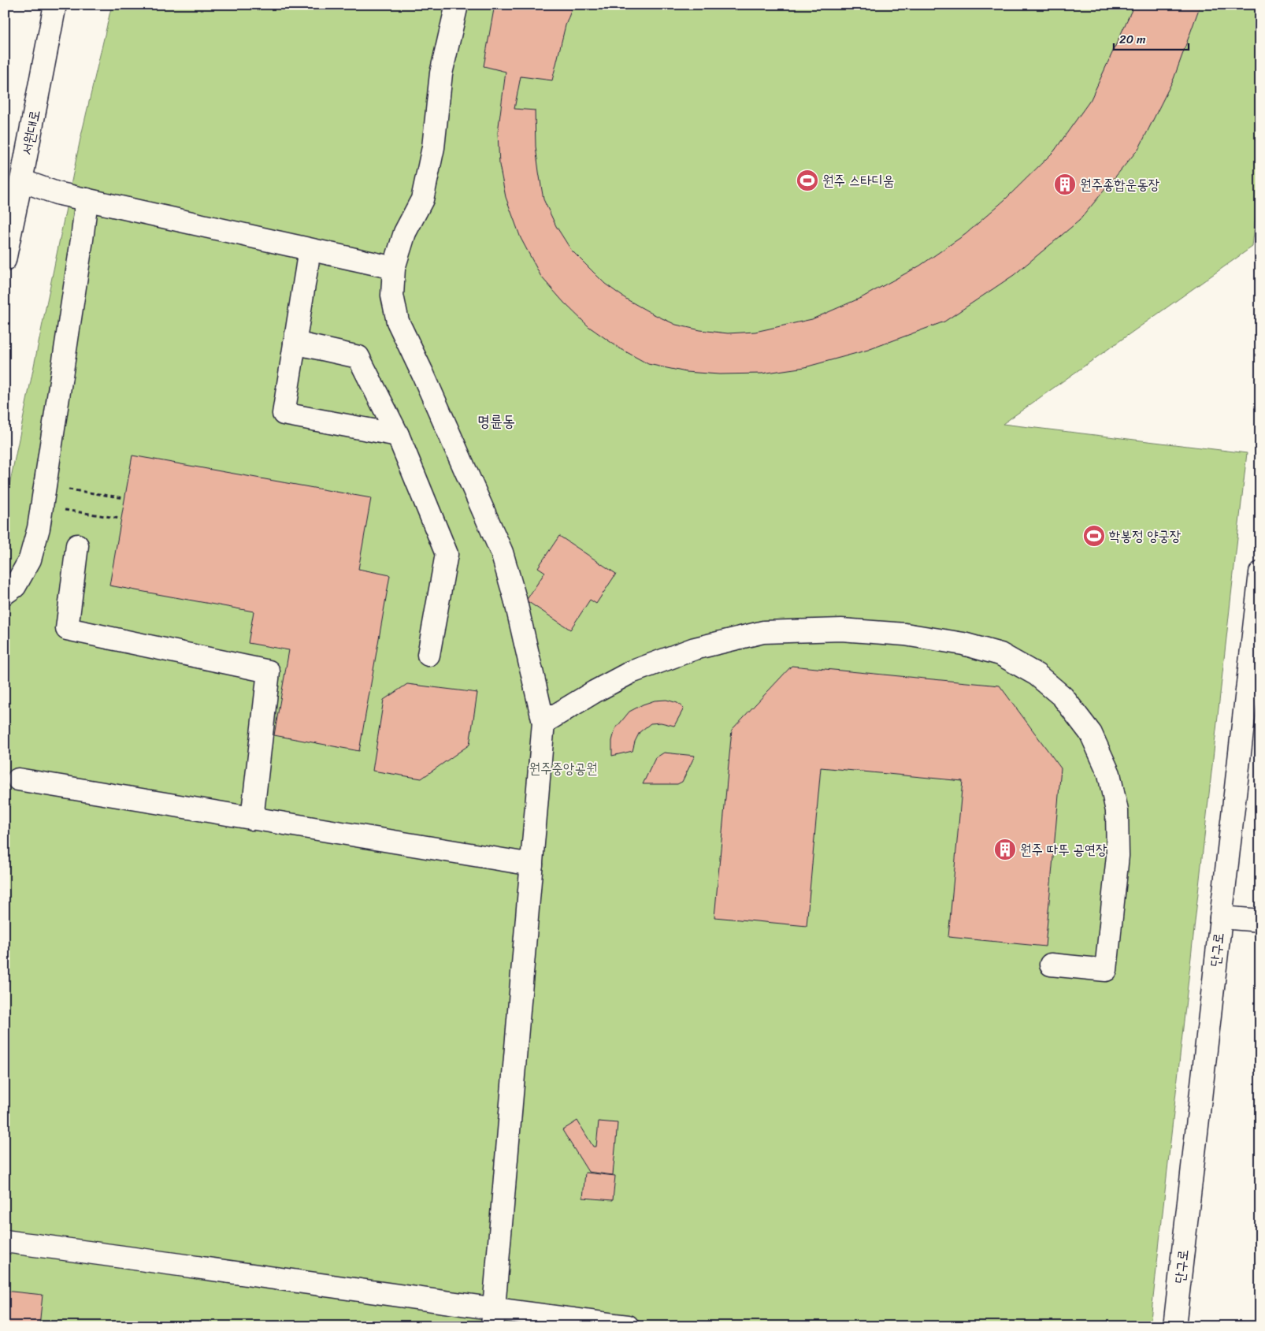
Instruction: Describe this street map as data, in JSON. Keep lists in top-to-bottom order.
{
  "streets": {
    "street": ["서원대로", "단구로"]
  },
  "districts": ["명륜동"],
  "parks": ["원주중앙공원"],
  "places": {
    "sports": ["원주 스타디움", "학봉정 양궁장"],
    "building": ["원주종합운동장", "원주 따뚜 공연장"]
  },
  "scale_bar": "20 m"
}
